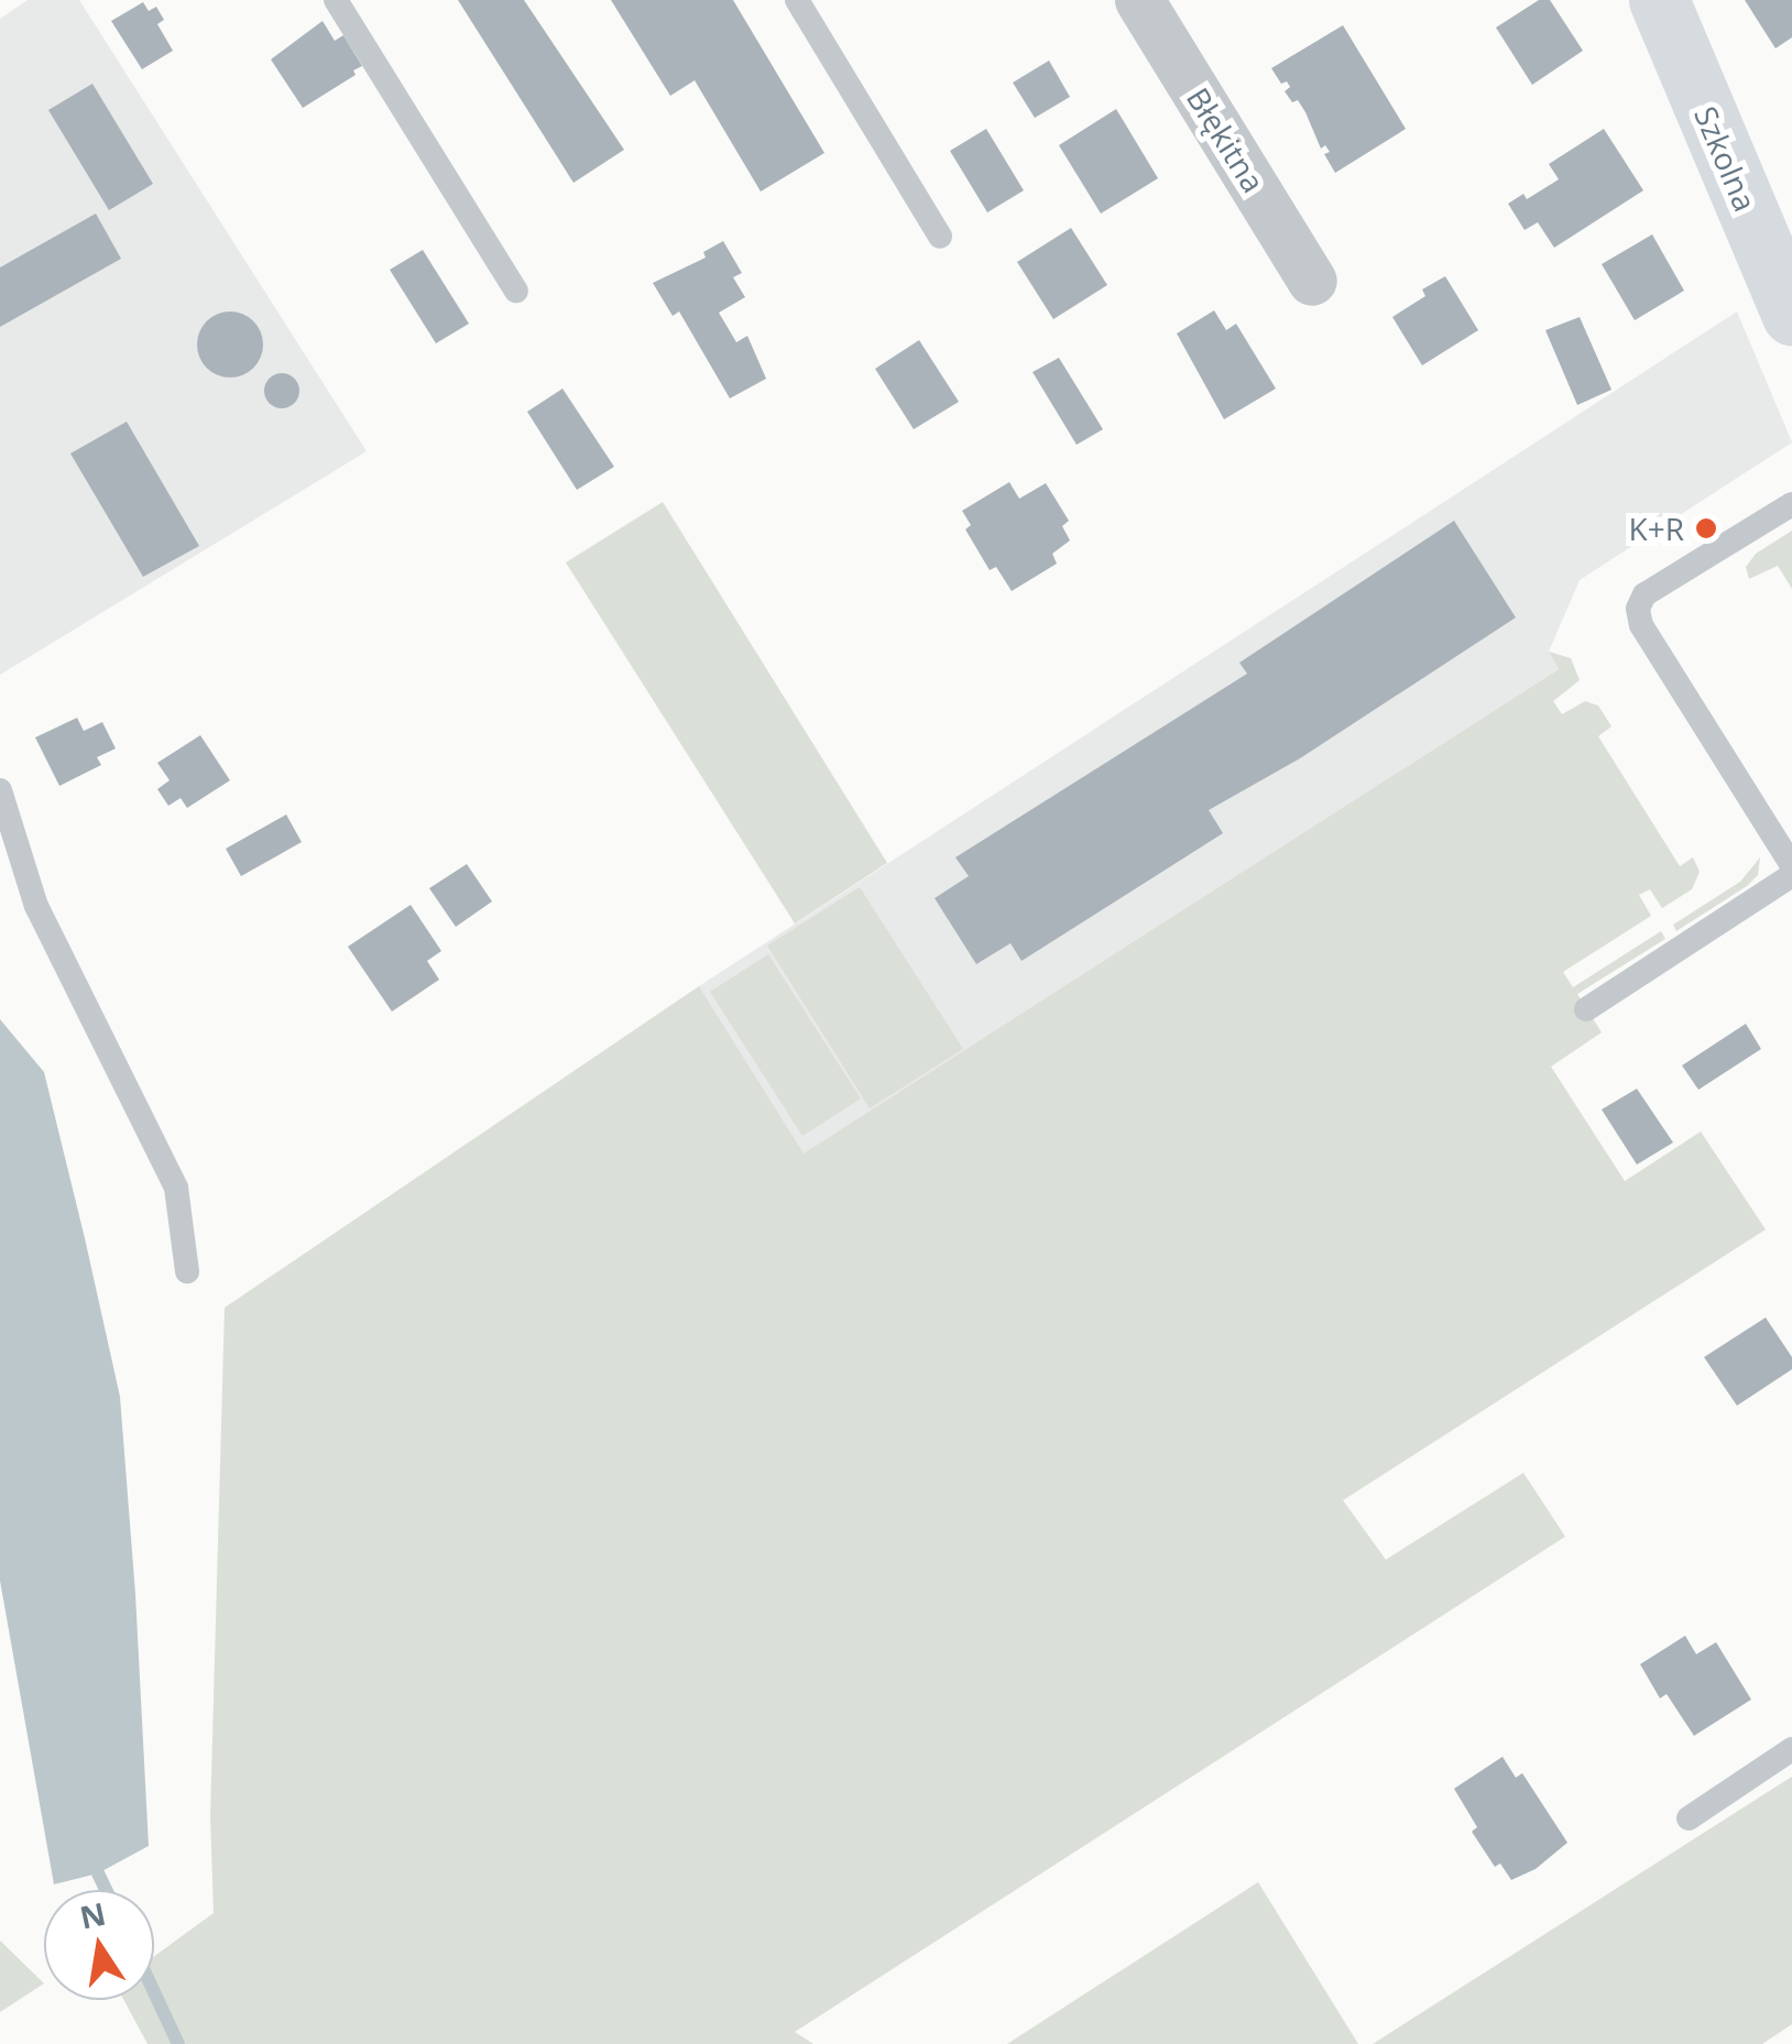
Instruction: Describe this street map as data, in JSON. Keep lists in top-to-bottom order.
{
  "streets": {
    "street": ["Błękitna", "Szkolna"]
  },
  "places": ["K+R"],
  "north": "top"
}
